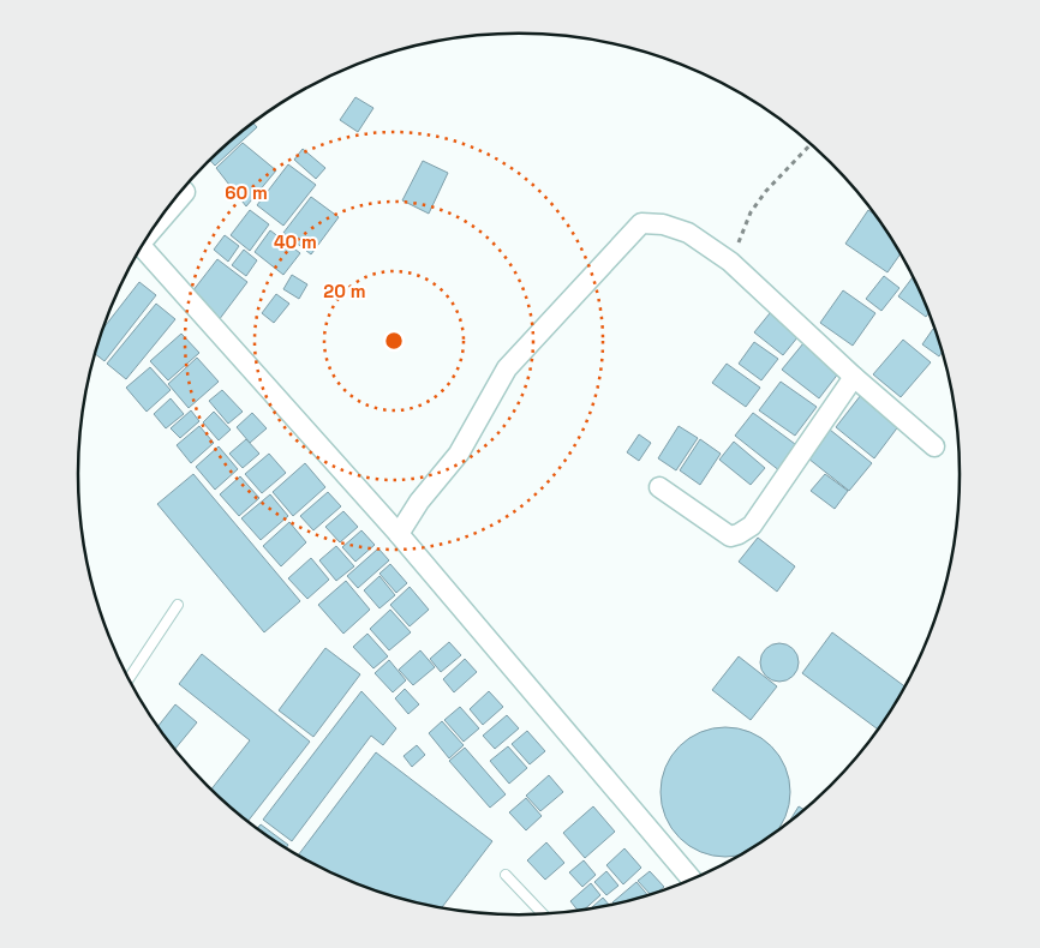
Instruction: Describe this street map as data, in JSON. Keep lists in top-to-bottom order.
{
  "rings": ["60 m", "40 m", "20 m"]
}
